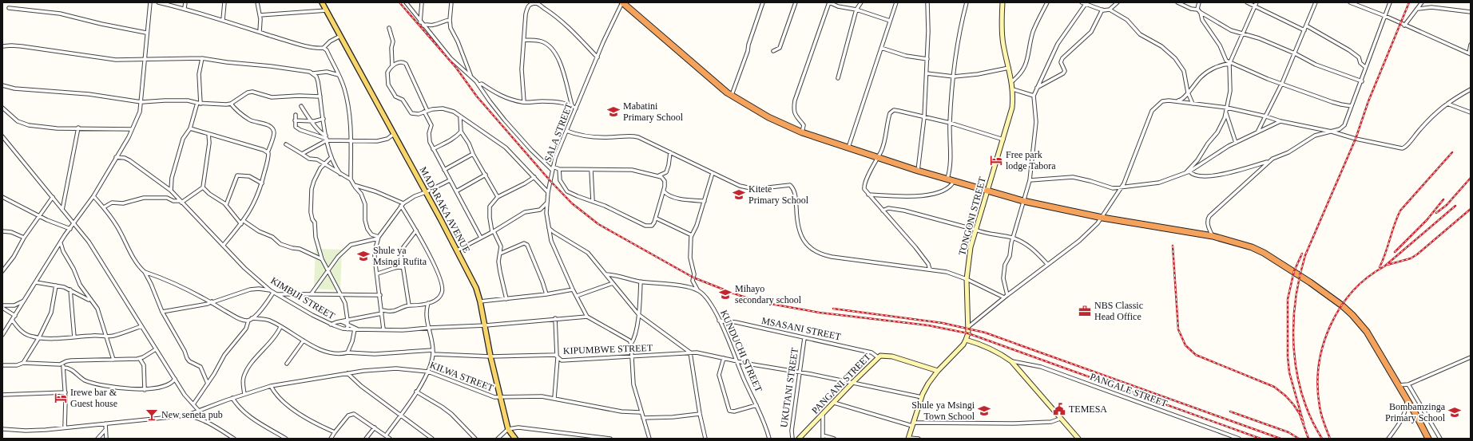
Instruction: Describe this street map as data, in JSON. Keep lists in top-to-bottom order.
{
  "streets": {
    "main road": ["MADARAKA AVENUE"],
    "street": [
      "SALA STREET",
      "TONGONI STREET",
      "KIMBIJI STREET",
      "MSASANI STREET",
      "KIPUMBWE STREET",
      "KUNDUCHI STREET",
      "KILWA STREET",
      "PANGANI STREET",
      "UKUTANI STREET",
      "PANGALE STREET"
    ]
  },
  "crossings": [
    ["SALA STREET", "KIMBIJI STREET"],
    ["SALA STREET", "KIPUMBWE STREET"],
    ["MADARAKA AVENUE", "KIMBIJI STREET"],
    ["MADARAKA AVENUE", "KIPUMBWE STREET"],
    ["MADARAKA AVENUE", "KILWA STREET"],
    ["TONGONI STREET", "KIPUMBWE STREET"],
    ["TONGONI STREET", "PANGANI STREET"],
    ["MSASANI STREET", "KUNDUCHI STREET"],
    ["MSASANI STREET", "PANGANI STREET"],
    ["MSASANI STREET", "UKUTANI STREET"],
    ["KIPUMBWE STREET", "KUNDUCHI STREET"],
    ["KIPUMBWE STREET", "PANGANI STREET"],
    ["KIPUMBWE STREET", "UKUTANI STREET"]
  ],
  "places": {
    "school or university": [
      "Mabatini Primary School",
      "Kitete Primary School",
      "Shule ya Msingi Rufita",
      "Mihayo secondary school",
      "Shule ya Msingi Town School",
      "Bombamzinga Primary School"
    ],
    "hotel": ["Free park lodge Tabora", "Irewe bar & Guest house"],
    "office": ["NBS Classic Head Office"],
    "public building": ["TEMESA"],
    "bar": ["New seneta pub"]
  }
}
